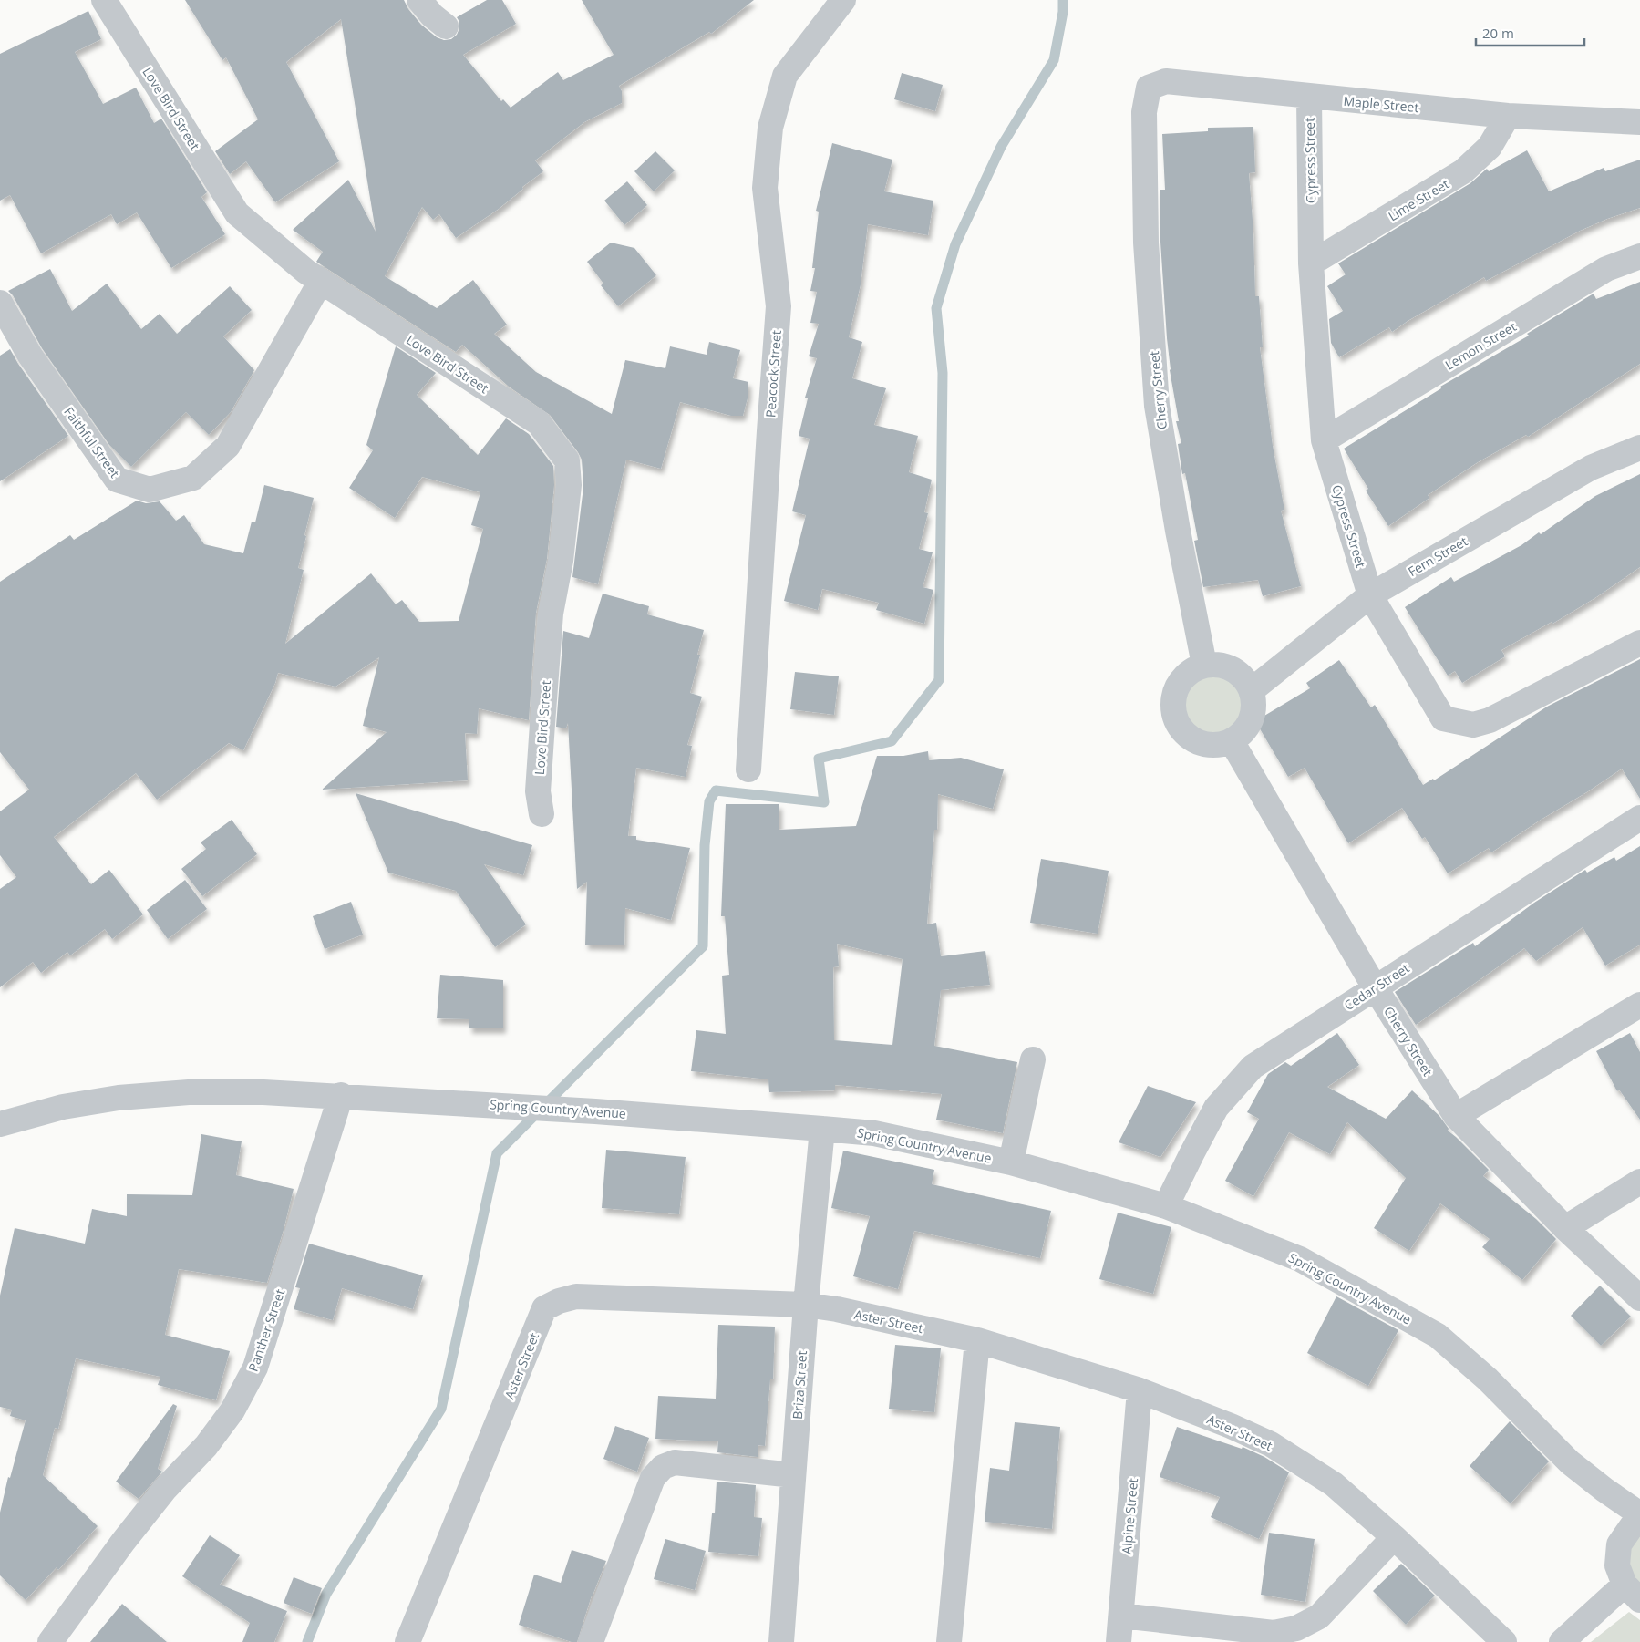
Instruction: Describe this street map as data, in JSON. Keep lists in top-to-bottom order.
{
  "streets": {
    "street": [
      "Maple Street",
      "Love Bird Street",
      "Cypress Street",
      "Lime Street",
      "Lemon Street",
      "Peacock Street",
      "Cherry Street",
      "Faithful Street",
      "Fern Street",
      "Cedar Street",
      "Spring Country Avenue",
      "Aster Street",
      "Panther Street",
      "Briza Street",
      "Alpine Street"
    ]
  },
  "crossings": [
    ["Maple Street", "Cypress Street"],
    ["Maple Street", "Lime Street"],
    ["Maple Street", "Cherry Street"],
    ["Love Bird Street", "Faithful Street"],
    ["Cypress Street", "Lime Street"],
    ["Cypress Street", "Lemon Street"],
    ["Cypress Street", "Fern Street"],
    ["Cherry Street", "Fern Street"],
    ["Cherry Street", "Cedar Street"],
    ["Cedar Street", "Spring Country Avenue"],
    ["Spring Country Avenue", "Panther Street"],
    ["Spring Country Avenue", "Briza Street"],
    ["Aster Street", "Briza Street"],
    ["Aster Street", "Alpine Street"]
  ],
  "scale_bar": "20 m"
}
